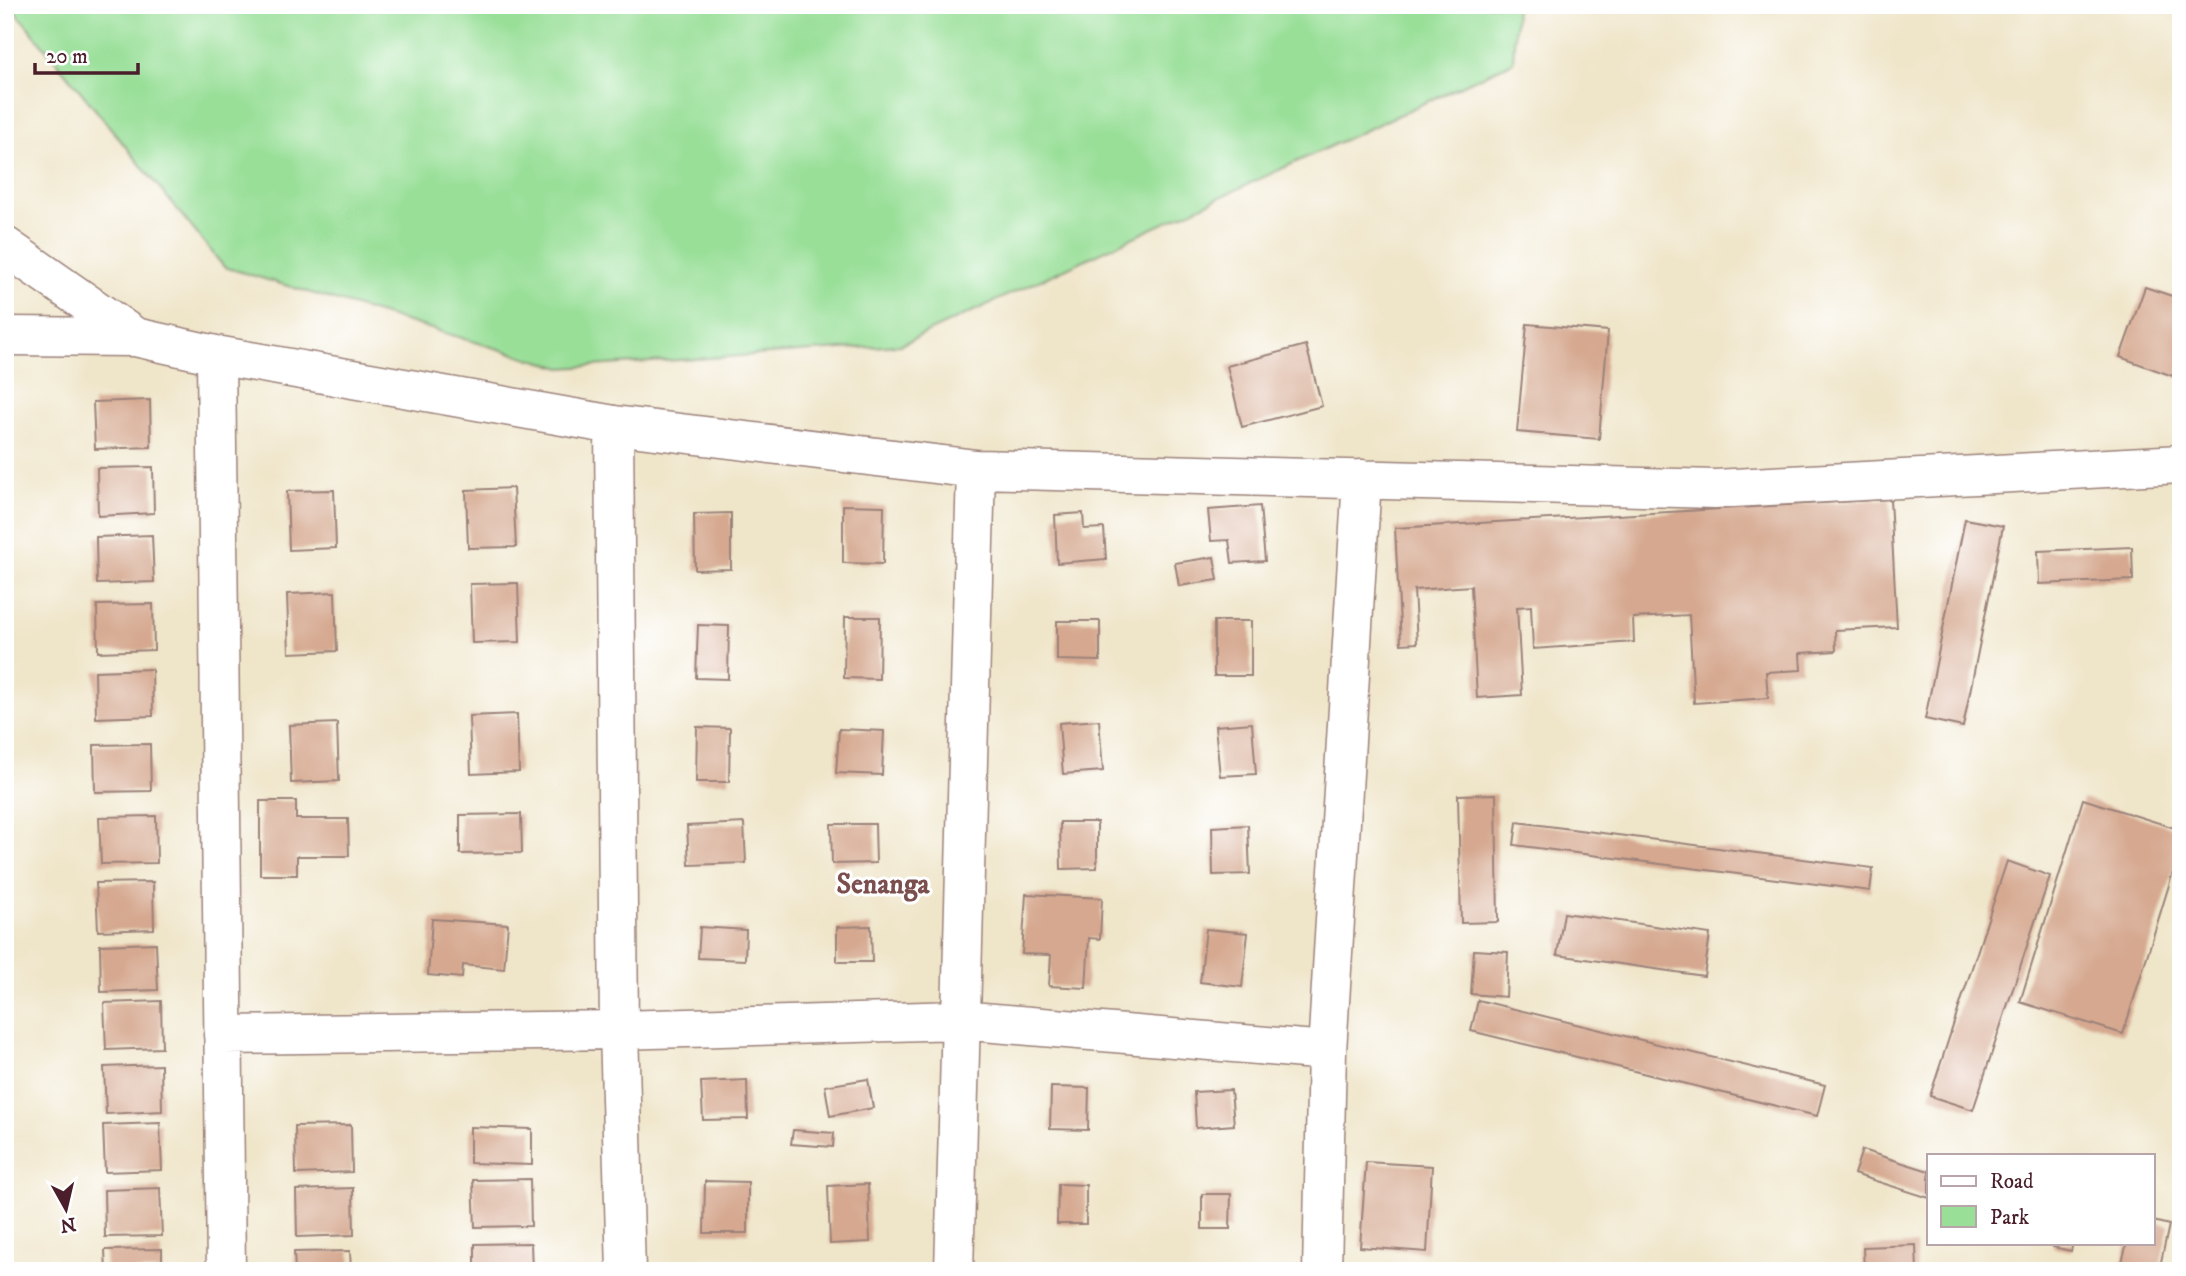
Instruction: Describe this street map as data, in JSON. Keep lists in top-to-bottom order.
{
  "districts": ["Senanga"],
  "legend": ["Road", "Park"],
  "scale_bar": "20 m",
  "north": "bottom"
}
